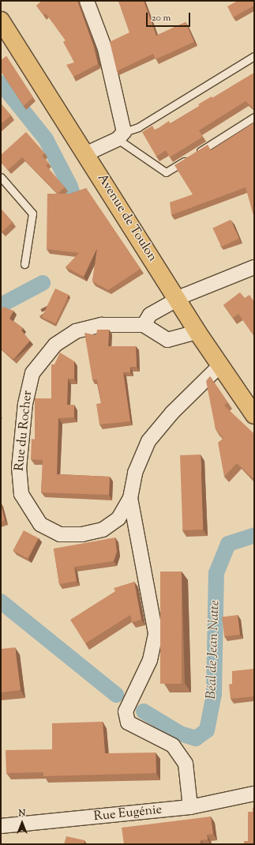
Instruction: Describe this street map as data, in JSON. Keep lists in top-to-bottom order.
{
  "streets": {
    "main road": ["Avenue de Toulon"],
    "street": ["Rue du Rocher", "Rue Eugénie"]
  },
  "water": ["Béal de Jean Natte"],
  "scale_bar": "20 m",
  "north": "top"
}
